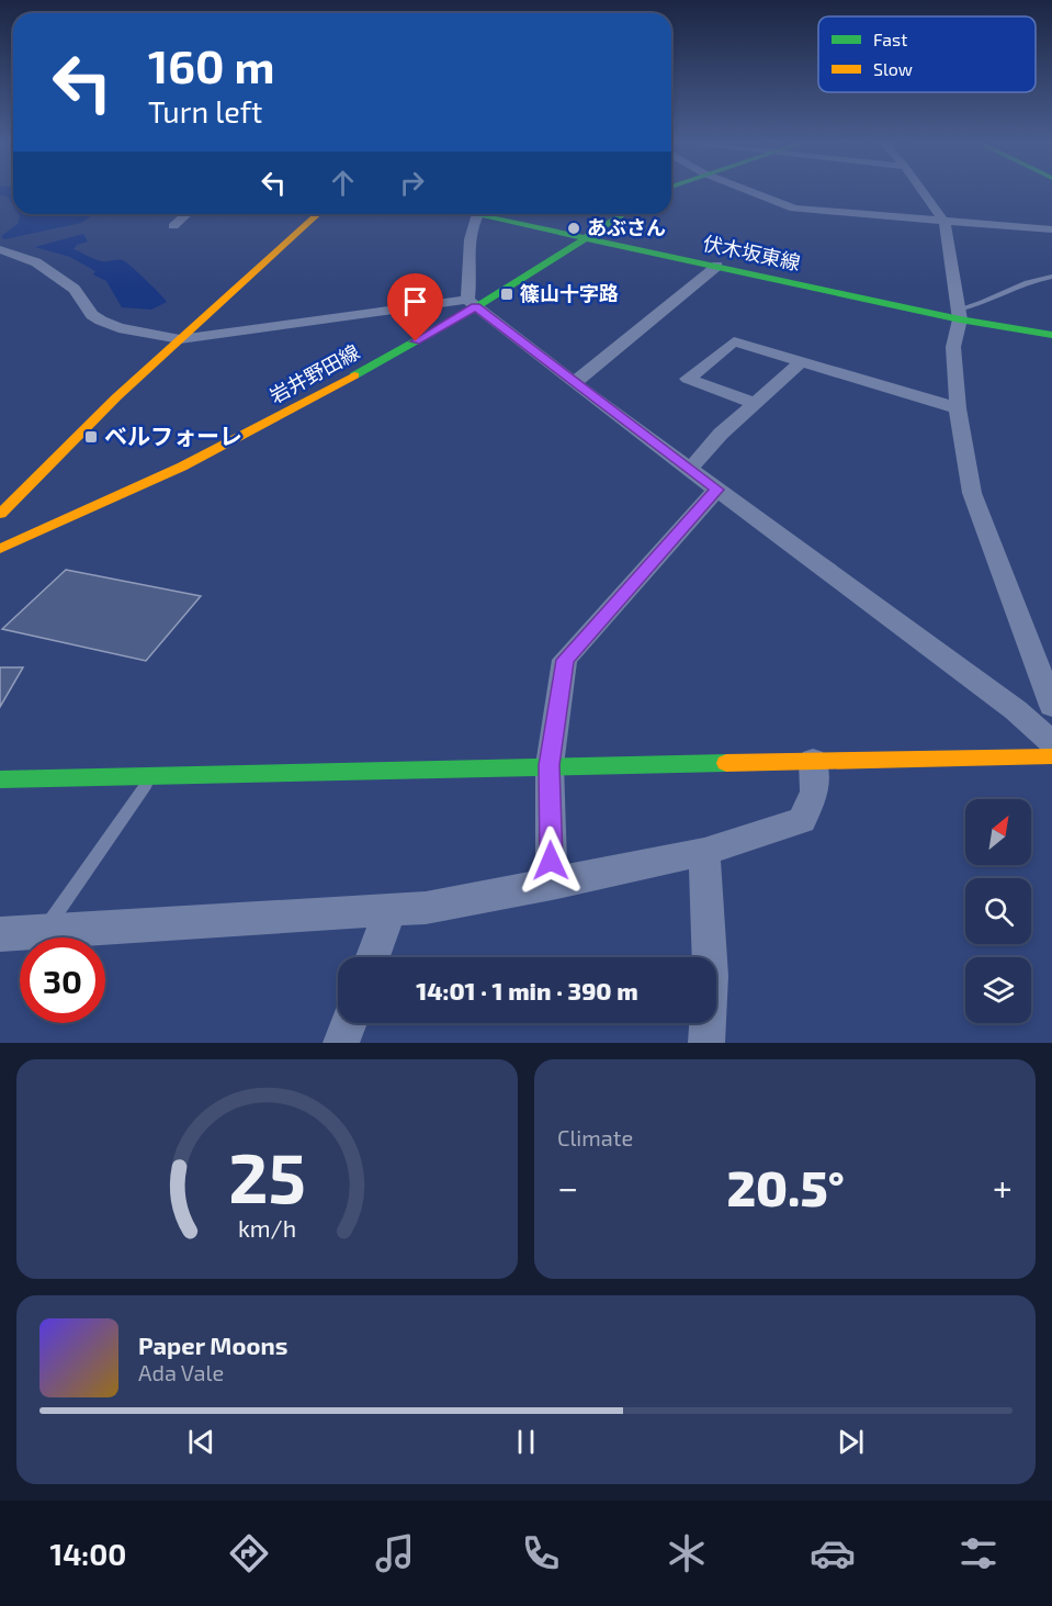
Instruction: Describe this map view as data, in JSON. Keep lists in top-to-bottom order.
{
  "streets": {
    "main road": ["伏木坂東線", "岩井野田線"]
  },
  "crossings": [
    ["伏木坂東線", "岩井野田線"]
  ],
  "places": {
    "other": ["あぶさん"],
    "transit": ["篠山十字路", "ベルフォーレ"]
  },
  "legend": ["Fast", "Slow"],
  "north": "top right",
  "page": {
    "turn": ["160 m", "Turn left"],
    "limit": "30",
    "trip": "14:01 · 1 min · 390 m",
    "tile": "Climate",
    "heat": ["−", "20.5°", "+"],
    "song": ["Paper Moons", "Ada Vale"],
    "tabs": "14:00",
    "gauge": ["25", "km/h"]
  }
}
